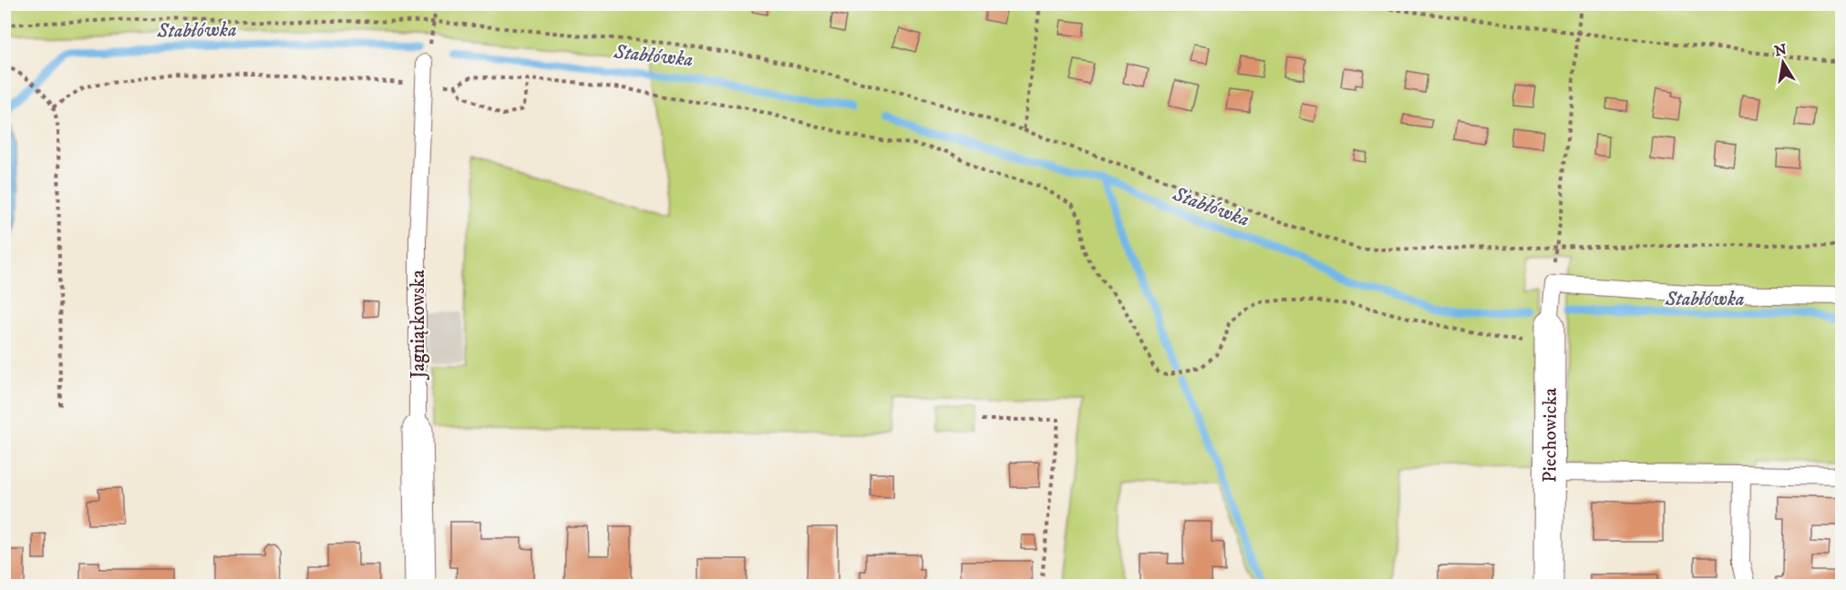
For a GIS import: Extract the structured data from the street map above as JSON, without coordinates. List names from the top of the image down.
{
  "streets": {
    "street": ["Jagniątkowska", "Piechowicka"]
  },
  "water": ["Stabłówka"],
  "north": "top"
}
